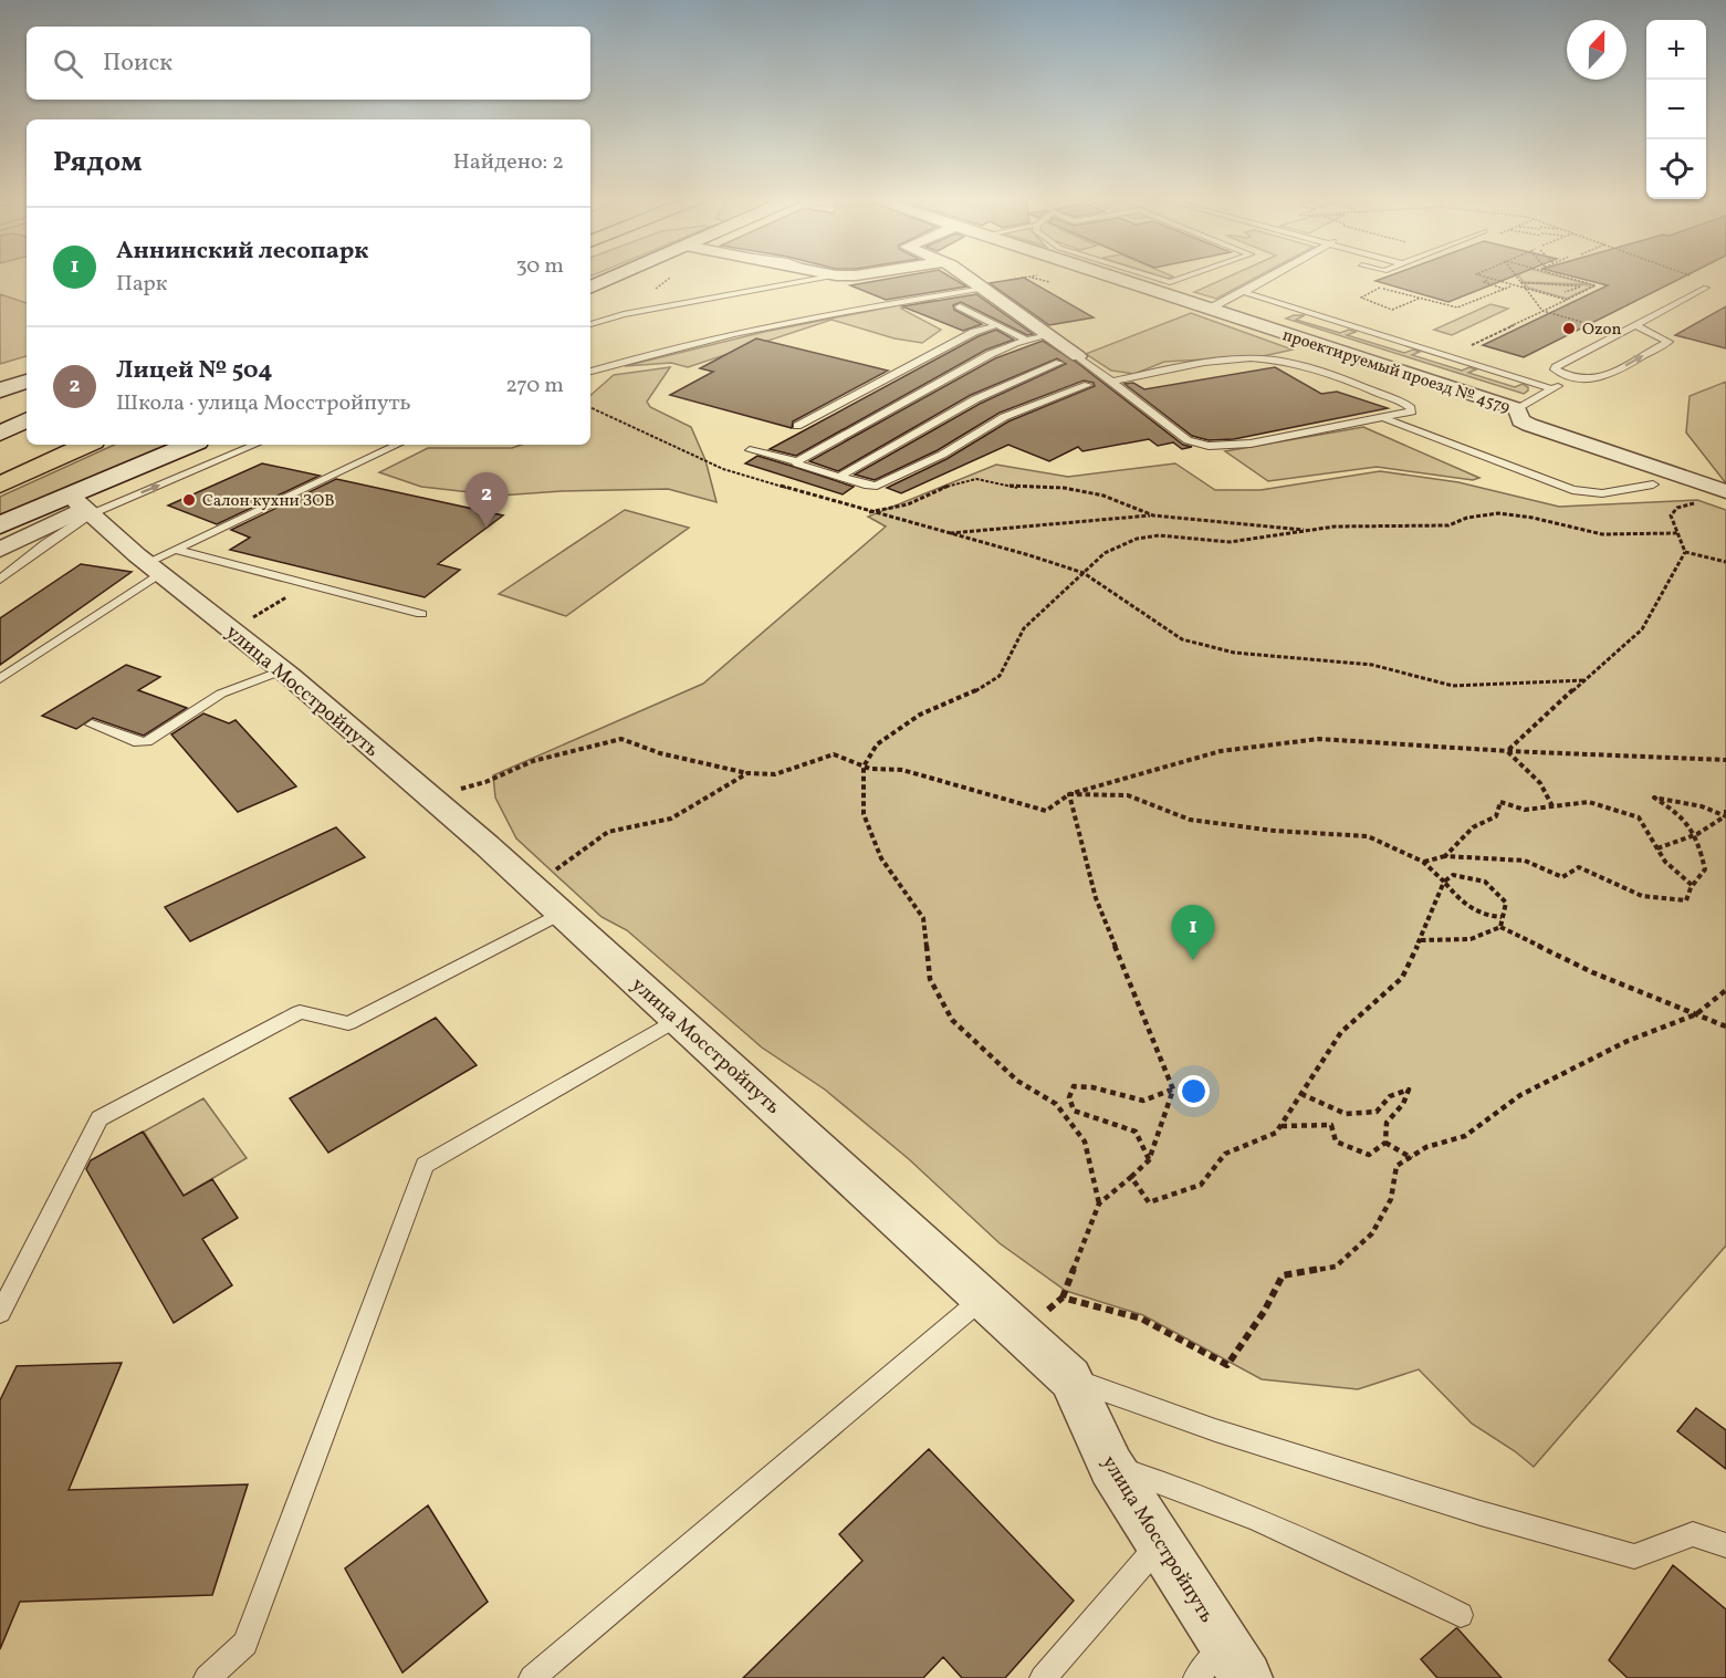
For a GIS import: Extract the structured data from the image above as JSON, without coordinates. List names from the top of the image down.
{
  "streets": {
    "street": ["проектируемый проезд № 4579", "улица Мосстройпуть"]
  },
  "places": ["Ozon", "Салон кухни ЗОВ"],
  "north": "top",
  "page": {
    "map_buttons": ["+", "−"],
    "search": "Поиск",
    "heading": ["Рядом", "Найдено: 2"],
    "list": [
      {
        "mark": "1",
        "name": "Аннинский лесопарк",
        "note": "Парк",
        "value": "30 m"
      },
      {
        "mark": "2",
        "name": "Лицей № 504",
        "note": "Школа · улица Мосстройпуть",
        "value": "270 m"
      }
    ],
    "pins": ["2", "1"]
  }
}
